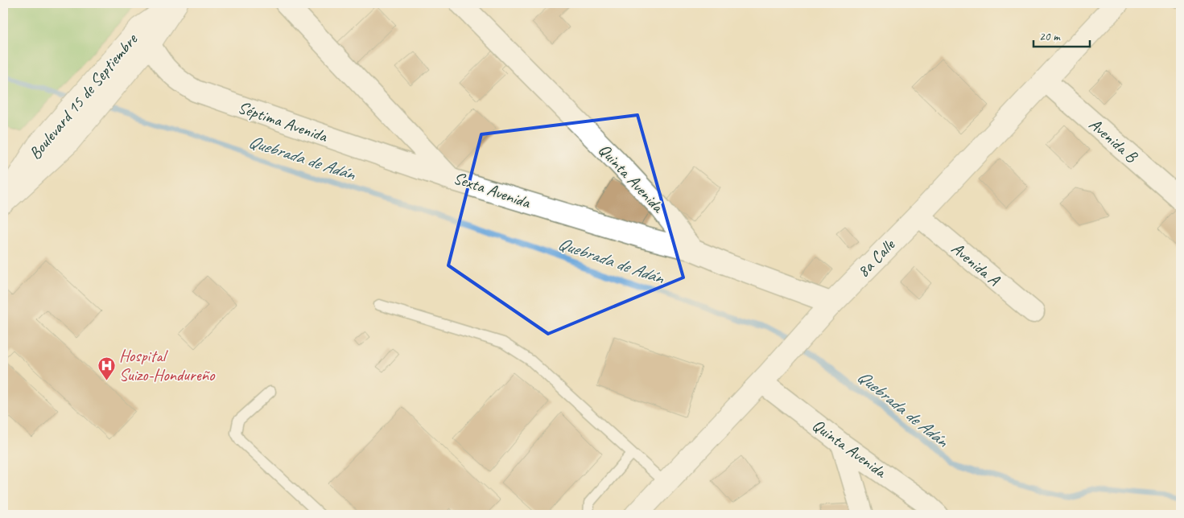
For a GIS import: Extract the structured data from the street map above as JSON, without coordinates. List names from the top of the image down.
{
  "streets": {
    "street": [
      "Boulevard 15 de Septiembre",
      "Séptima Avenida",
      "Avenida B",
      "Quinta Avenida",
      "Sexta Avenida",
      "8a Calle",
      "Avenida A"
    ]
  },
  "crossings": [
    ["Boulevard 15 de Septiembre", "Séptima Avenida"],
    ["Séptima Avenida", "Sexta Avenida"],
    ["Avenida B", "8a Calle"],
    ["Quinta Avenida", "Sexta Avenida"],
    ["Quinta Avenida", "8a Calle"],
    ["8a Calle", "Avenida A"]
  ],
  "water": ["Quebrada de Adán"],
  "places": {
    "hospital": ["Hospital Suizo-Hondureño"]
  },
  "scale_bar": "20 m"
}
